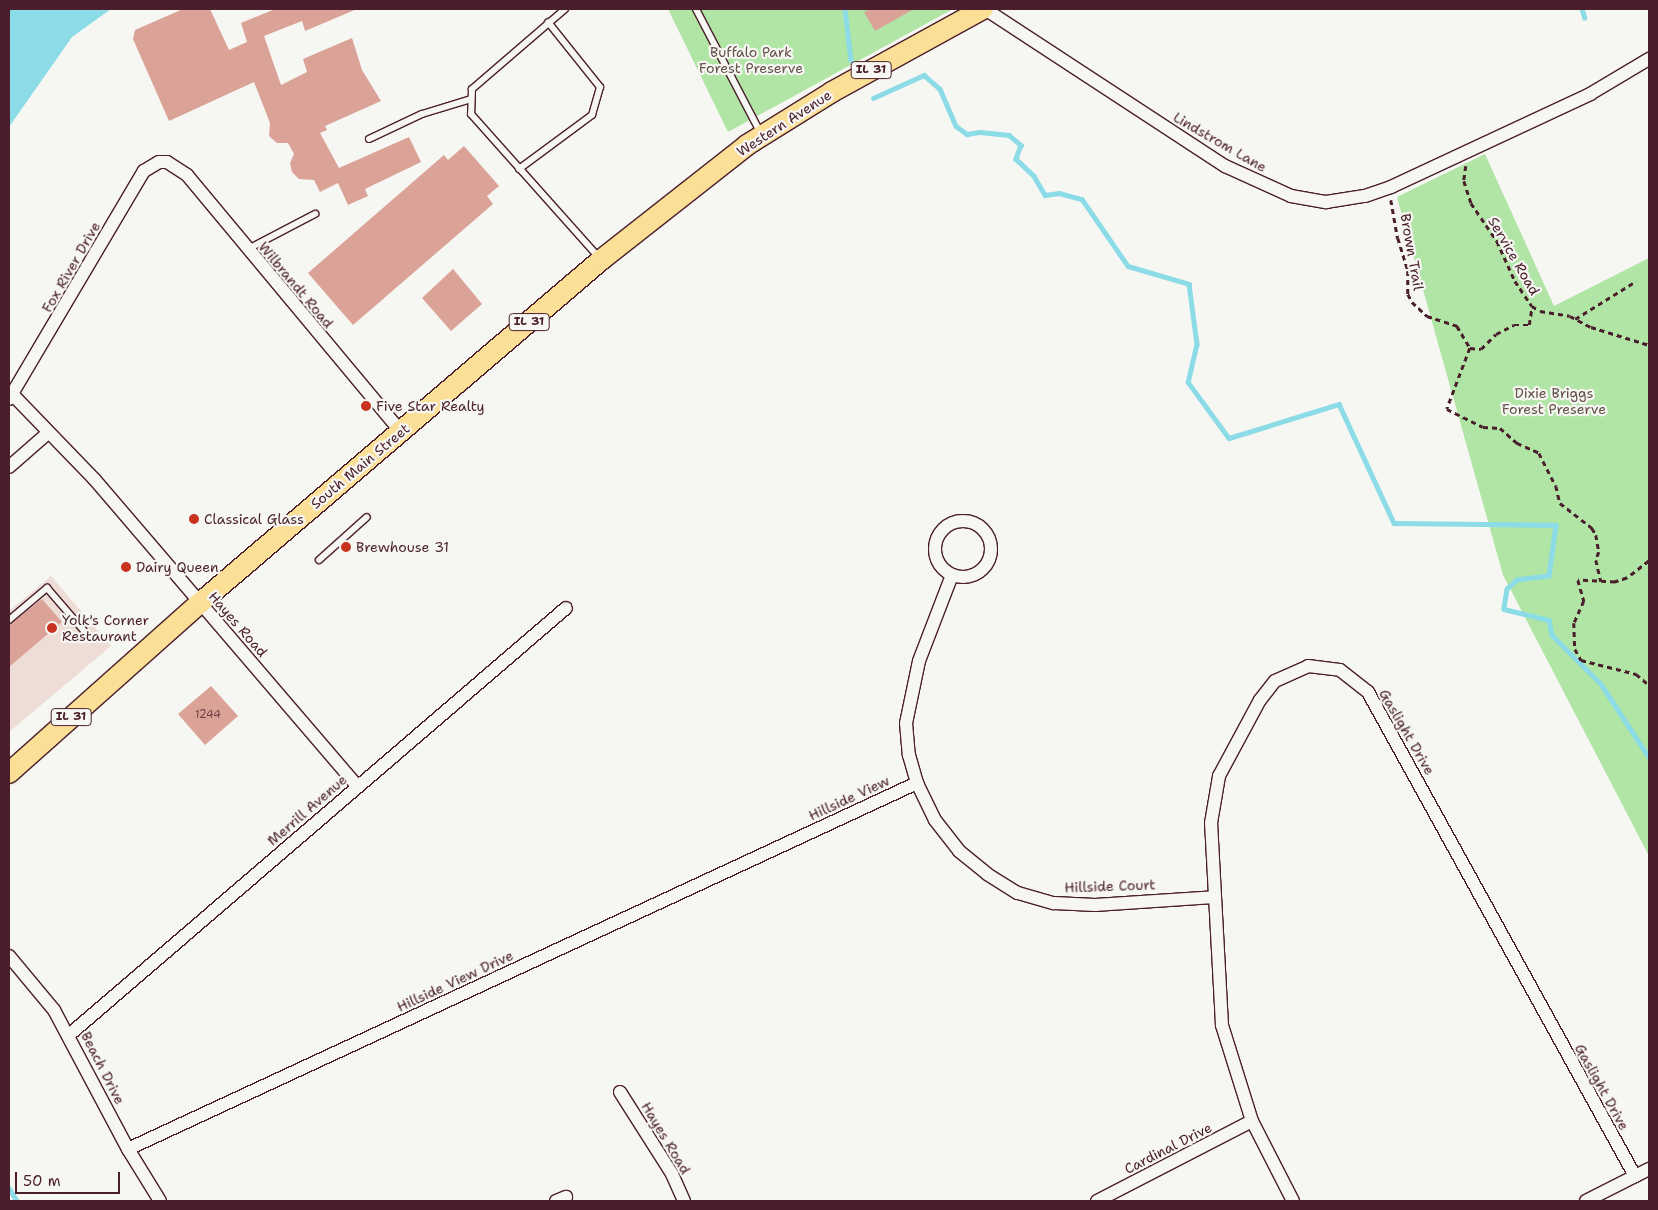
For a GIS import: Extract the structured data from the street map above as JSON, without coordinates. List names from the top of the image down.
{
  "streets": {
    "main road": ["IL 31", "Western Avenue", "South Main Street"],
    "street": [
      "Lindstrom Lane",
      "Fox River Drive",
      "Wilbrandt Road",
      "Hayes Road",
      "Gaslight Drive",
      "Hillside View",
      "Merrill Avenue",
      "Hillside Court",
      "Hillside View Drive",
      "Beach Drive",
      "Cardinal Drive"
    ],
    "path": ["Brown Trail", "Service Road"]
  },
  "crossings": [
    ["Western Avenue", "Lindstrom Lane"],
    ["Western Avenue", "South Main Street"],
    ["Lindstrom Lane", "Brown Trail"],
    ["Fox River Drive", "Wilbrandt Road"],
    ["Fox River Drive", "Hayes Road"],
    ["Wilbrandt Road", "South Main Street"],
    ["South Main Street", "Hayes Road"],
    ["Hayes Road", "Merrill Avenue"],
    ["Gaslight Drive", "Hillside Court"],
    ["Gaslight Drive", "Cardinal Drive"],
    ["Hillside View", "Hillside Court"],
    ["Hillside View", "Hillside View Drive"],
    ["Merrill Avenue", "Beach Drive"],
    ["Hillside View Drive", "Beach Drive"]
  ],
  "parks": ["Buffalo Park Forest Preserve", "Dixie Briggs Forest Preserve"],
  "places": [
    "Five Star Realty",
    "Classical Glass",
    "Brewhouse 31",
    "Dairy Queen",
    "Yolk's Corner Restaurant"
  ],
  "house_numbers": ["1244"],
  "scale_bar": "50 m"
}
